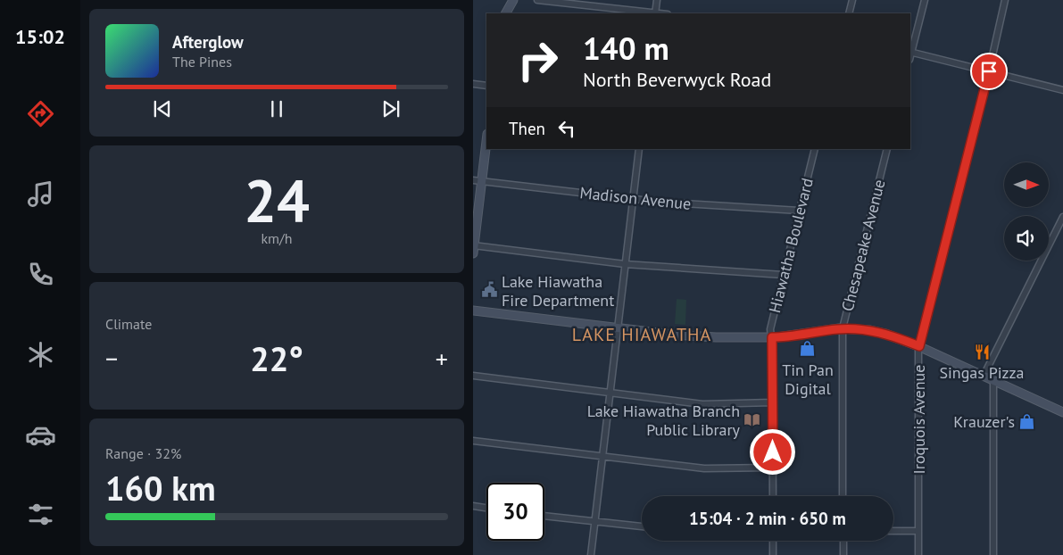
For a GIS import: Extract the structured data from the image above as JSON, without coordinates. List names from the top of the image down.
{
  "streets": {
    "street": [
      "Madison Avenue",
      "Hiawatha Boulevard",
      "Chesapeake Avenue",
      "Iroquois Avenue"
    ]
  },
  "crossings": [
    ["Madison Avenue", "Hiawatha Boulevard"]
  ],
  "districts": ["LAKE HIAWATHA"],
  "places": {
    "public building": ["Lake Hiawatha Fire Department"],
    "shop": ["Tin Pan Digital", "Krauzer's"],
    "restaurant": ["Singas Pizza"],
    "library": ["Lake Hiawatha Branch Public Library"]
  },
  "north": "right",
  "page": {
    "tabs": "15:02",
    "turn": ["140 m", "North Beverwyck Road"],
    "song": ["Afterglow", "The Pines"],
    "then": "Then",
    "tile": [
      ["24", "km/h"],
      "Climate",
      ["Range · 32%", "160 km"]
    ],
    "heat": ["−", "22°", "+"],
    "limit": "30",
    "trip": "15:04 · 2 min · 650 m"
  }
}
